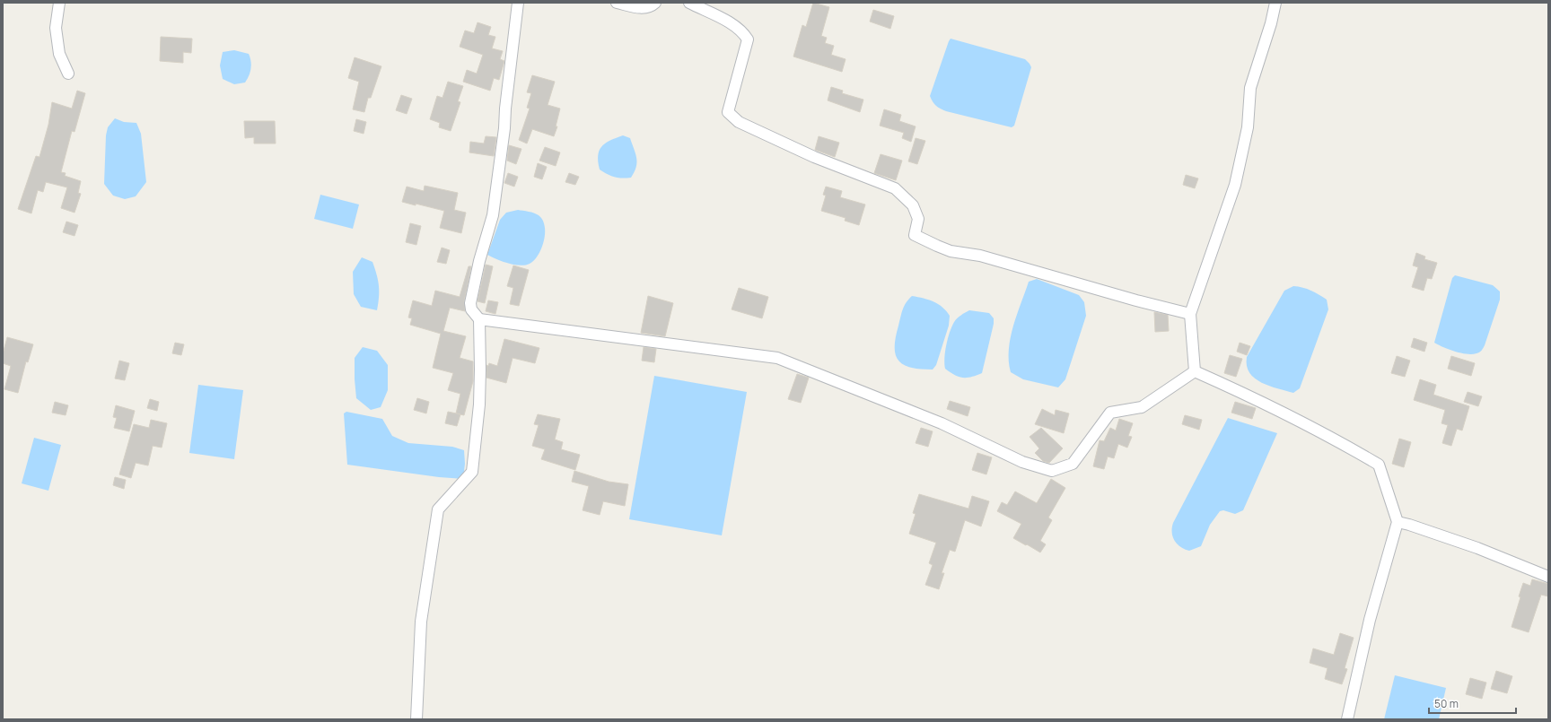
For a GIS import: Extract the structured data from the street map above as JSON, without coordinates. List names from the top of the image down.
{
  "scale_bar": "50 m"
}
